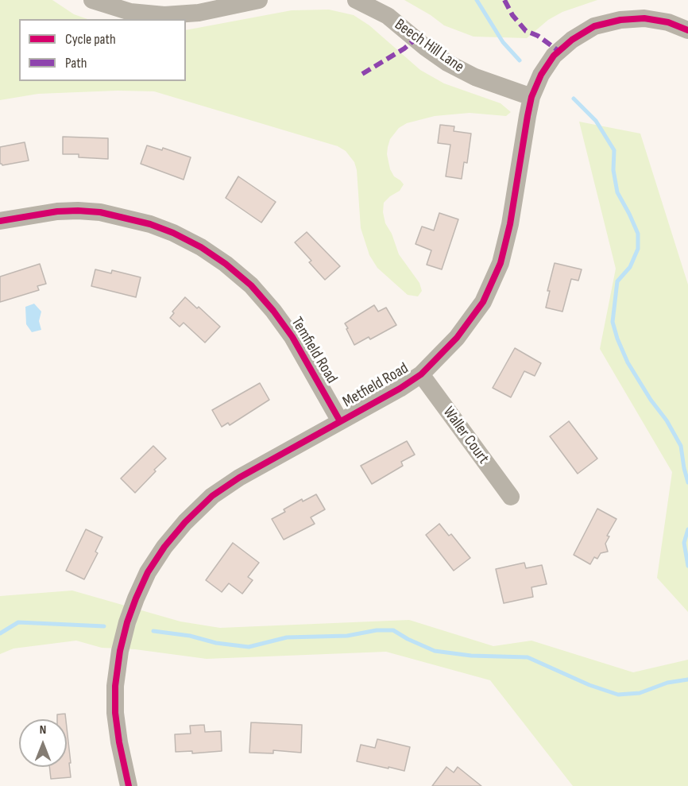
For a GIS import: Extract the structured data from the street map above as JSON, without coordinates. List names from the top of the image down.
{
  "streets": {
    "street": [
      "Beech Hill Lane",
      "Temfield Road",
      "Metfield Road",
      "Waller Court"
    ]
  },
  "crossings": [
    ["Beech Hill Lane", "Metfield Road"],
    ["Temfield Road", "Metfield Road"],
    ["Metfield Road", "Waller Court"]
  ],
  "legend": ["Cycle path", "Path"],
  "north": "top"
}
